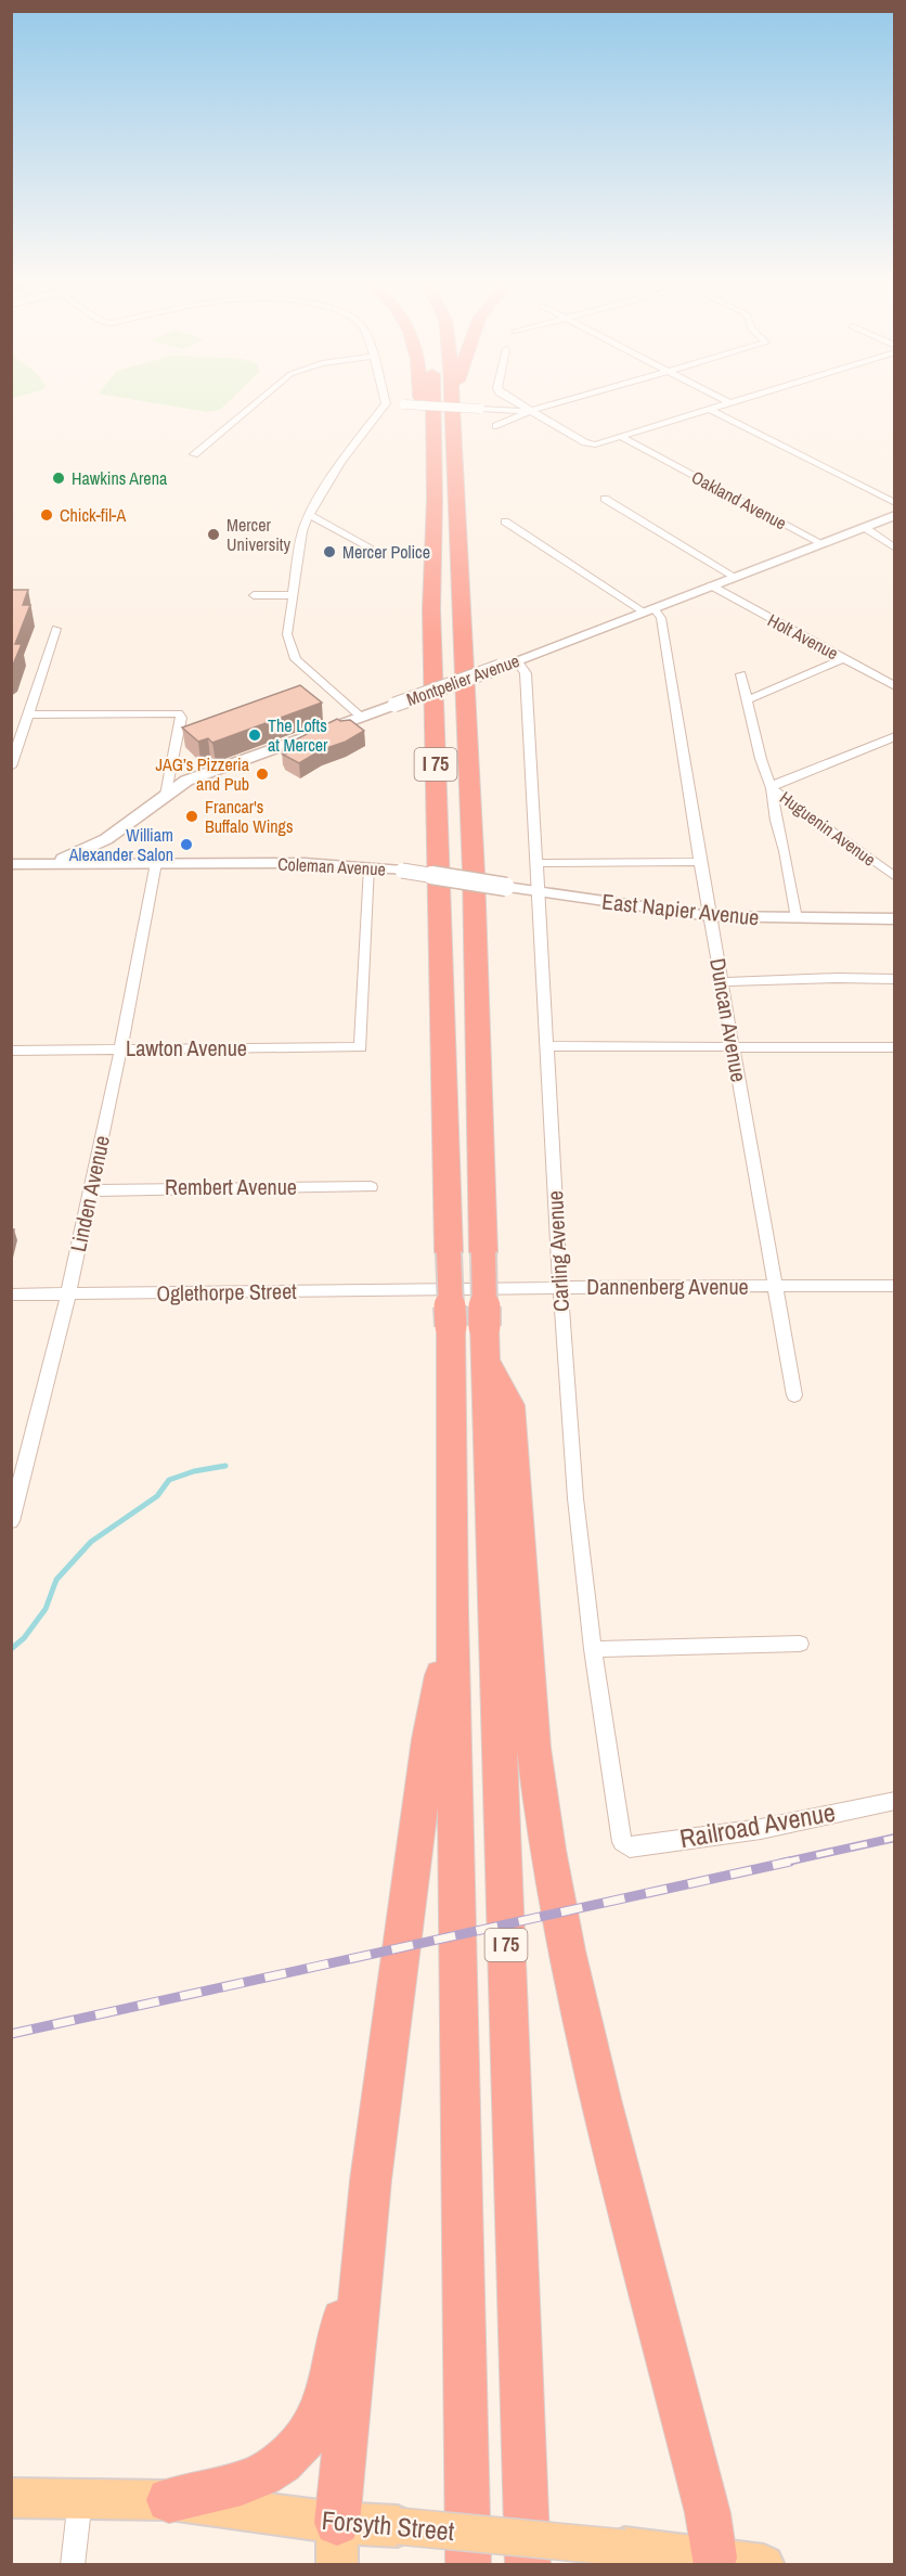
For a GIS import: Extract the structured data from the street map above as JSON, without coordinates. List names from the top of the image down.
{
  "streets": {
    "highway": ["I 75"],
    "main road": ["Forsyth Street"],
    "street": [
      "Oakland Avenue",
      "Holt Avenue",
      "Montpelier Avenue",
      "Huguenin Avenue",
      "Coleman Avenue",
      "East Napier Avenue",
      "Duncan Avenue",
      "Lawton Avenue",
      "Rembert Avenue",
      "Linden Avenue",
      "Carling Avenue",
      "Dannenberg Avenue",
      "Oglethorpe Street",
      "Railroad Avenue"
    ]
  },
  "crossings": [
    ["Oakland Avenue", "Montpelier Avenue"],
    ["Holt Avenue", "Montpelier Avenue"],
    ["Montpelier Avenue", "Coleman Avenue"],
    ["Montpelier Avenue", "Duncan Avenue"],
    ["Montpelier Avenue", "Carling Avenue"],
    ["Coleman Avenue", "East Napier Avenue"],
    ["Coleman Avenue", "Lawton Avenue"],
    ["Coleman Avenue", "Linden Avenue"],
    ["East Napier Avenue", "Duncan Avenue"],
    ["East Napier Avenue", "Carling Avenue"],
    ["Duncan Avenue", "Dannenberg Avenue"],
    ["Lawton Avenue", "Linden Avenue"],
    ["Rembert Avenue", "Linden Avenue"],
    ["Linden Avenue", "Oglethorpe Street"],
    ["Carling Avenue", "Dannenberg Avenue"],
    ["Carling Avenue", "Railroad Avenue"],
    ["Dannenberg Avenue", "Oglethorpe Street"]
  ],
  "places": [
    "Hawkins Arena",
    "Chick-fil-A",
    "Mercer University",
    "Mercer Police",
    "The Lofts at Mercer",
    "JAG’s Pizzeria and Pub",
    "Francar's Buffalo Wings",
    "William Alexander Salon"
  ]
}
